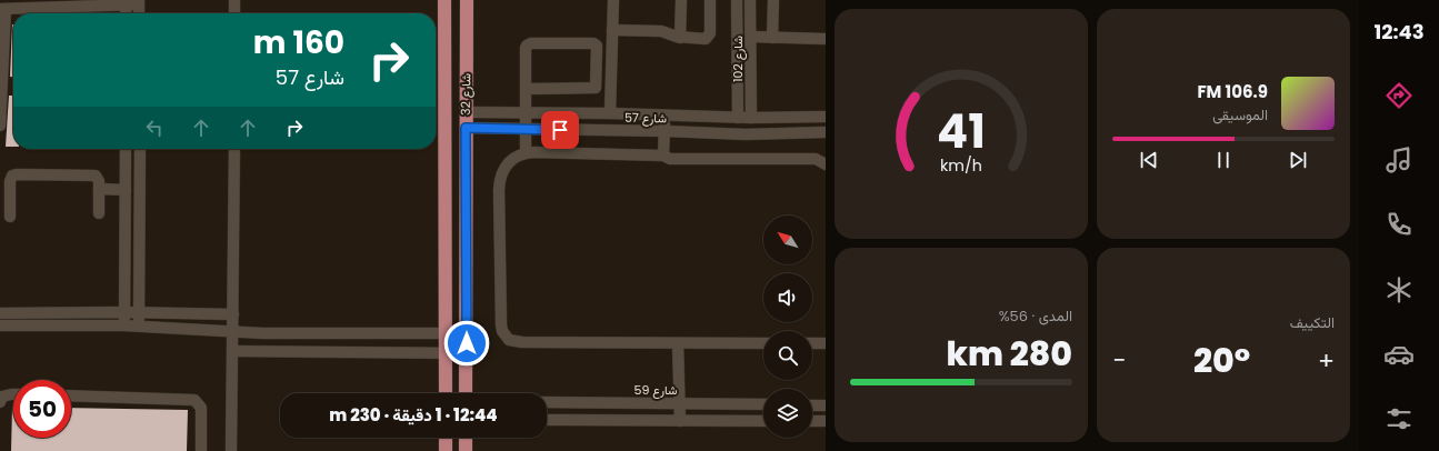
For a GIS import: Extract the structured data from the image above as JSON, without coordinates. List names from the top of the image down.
{
  "streets": {
    "main road": ["شارع 32"],
    "street": ["شارع 102", "شارع 57", "شارع 59"]
  },
  "crossings": [
    ["شارع 102", "شارع 57"],
    ["شارع 32", "شارع 57"]
  ],
  "north": "top left",
  "page": {
    "tabs": "12:43",
    "turn": ["160 m", "شارع 57"],
    "song": ["106.9 FM", "الموسيقى"],
    "tile": [
      "التكييف",
      ["المدى · 56%", "280 km"]
    ],
    "heat": ["−", "20°", "+"],
    "limit": "50",
    "trip": "12:44 · 1 دقيقة · 230 m",
    "gauge": ["41", "km/h"]
  }
}
